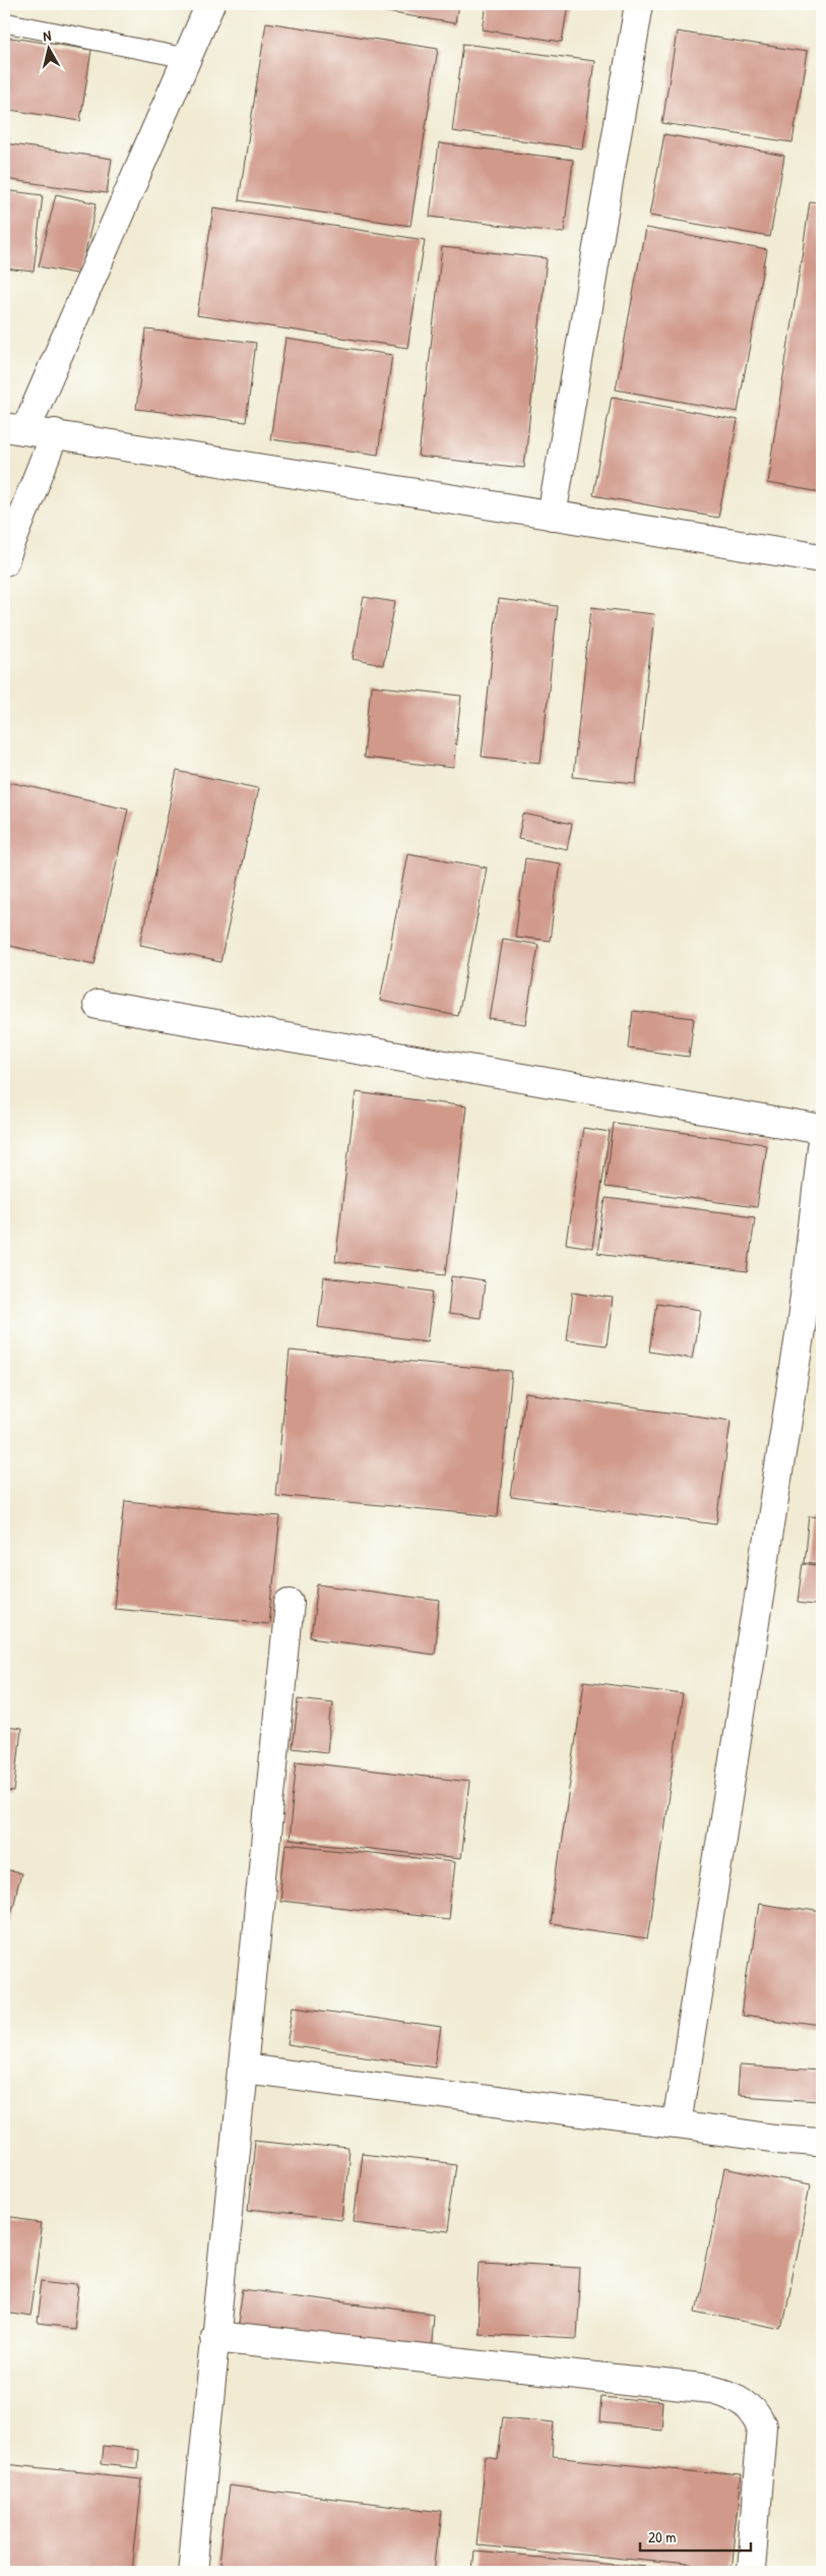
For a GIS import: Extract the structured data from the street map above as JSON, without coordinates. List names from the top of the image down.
{
  "scale_bar": "20 m",
  "north": "top"
}
